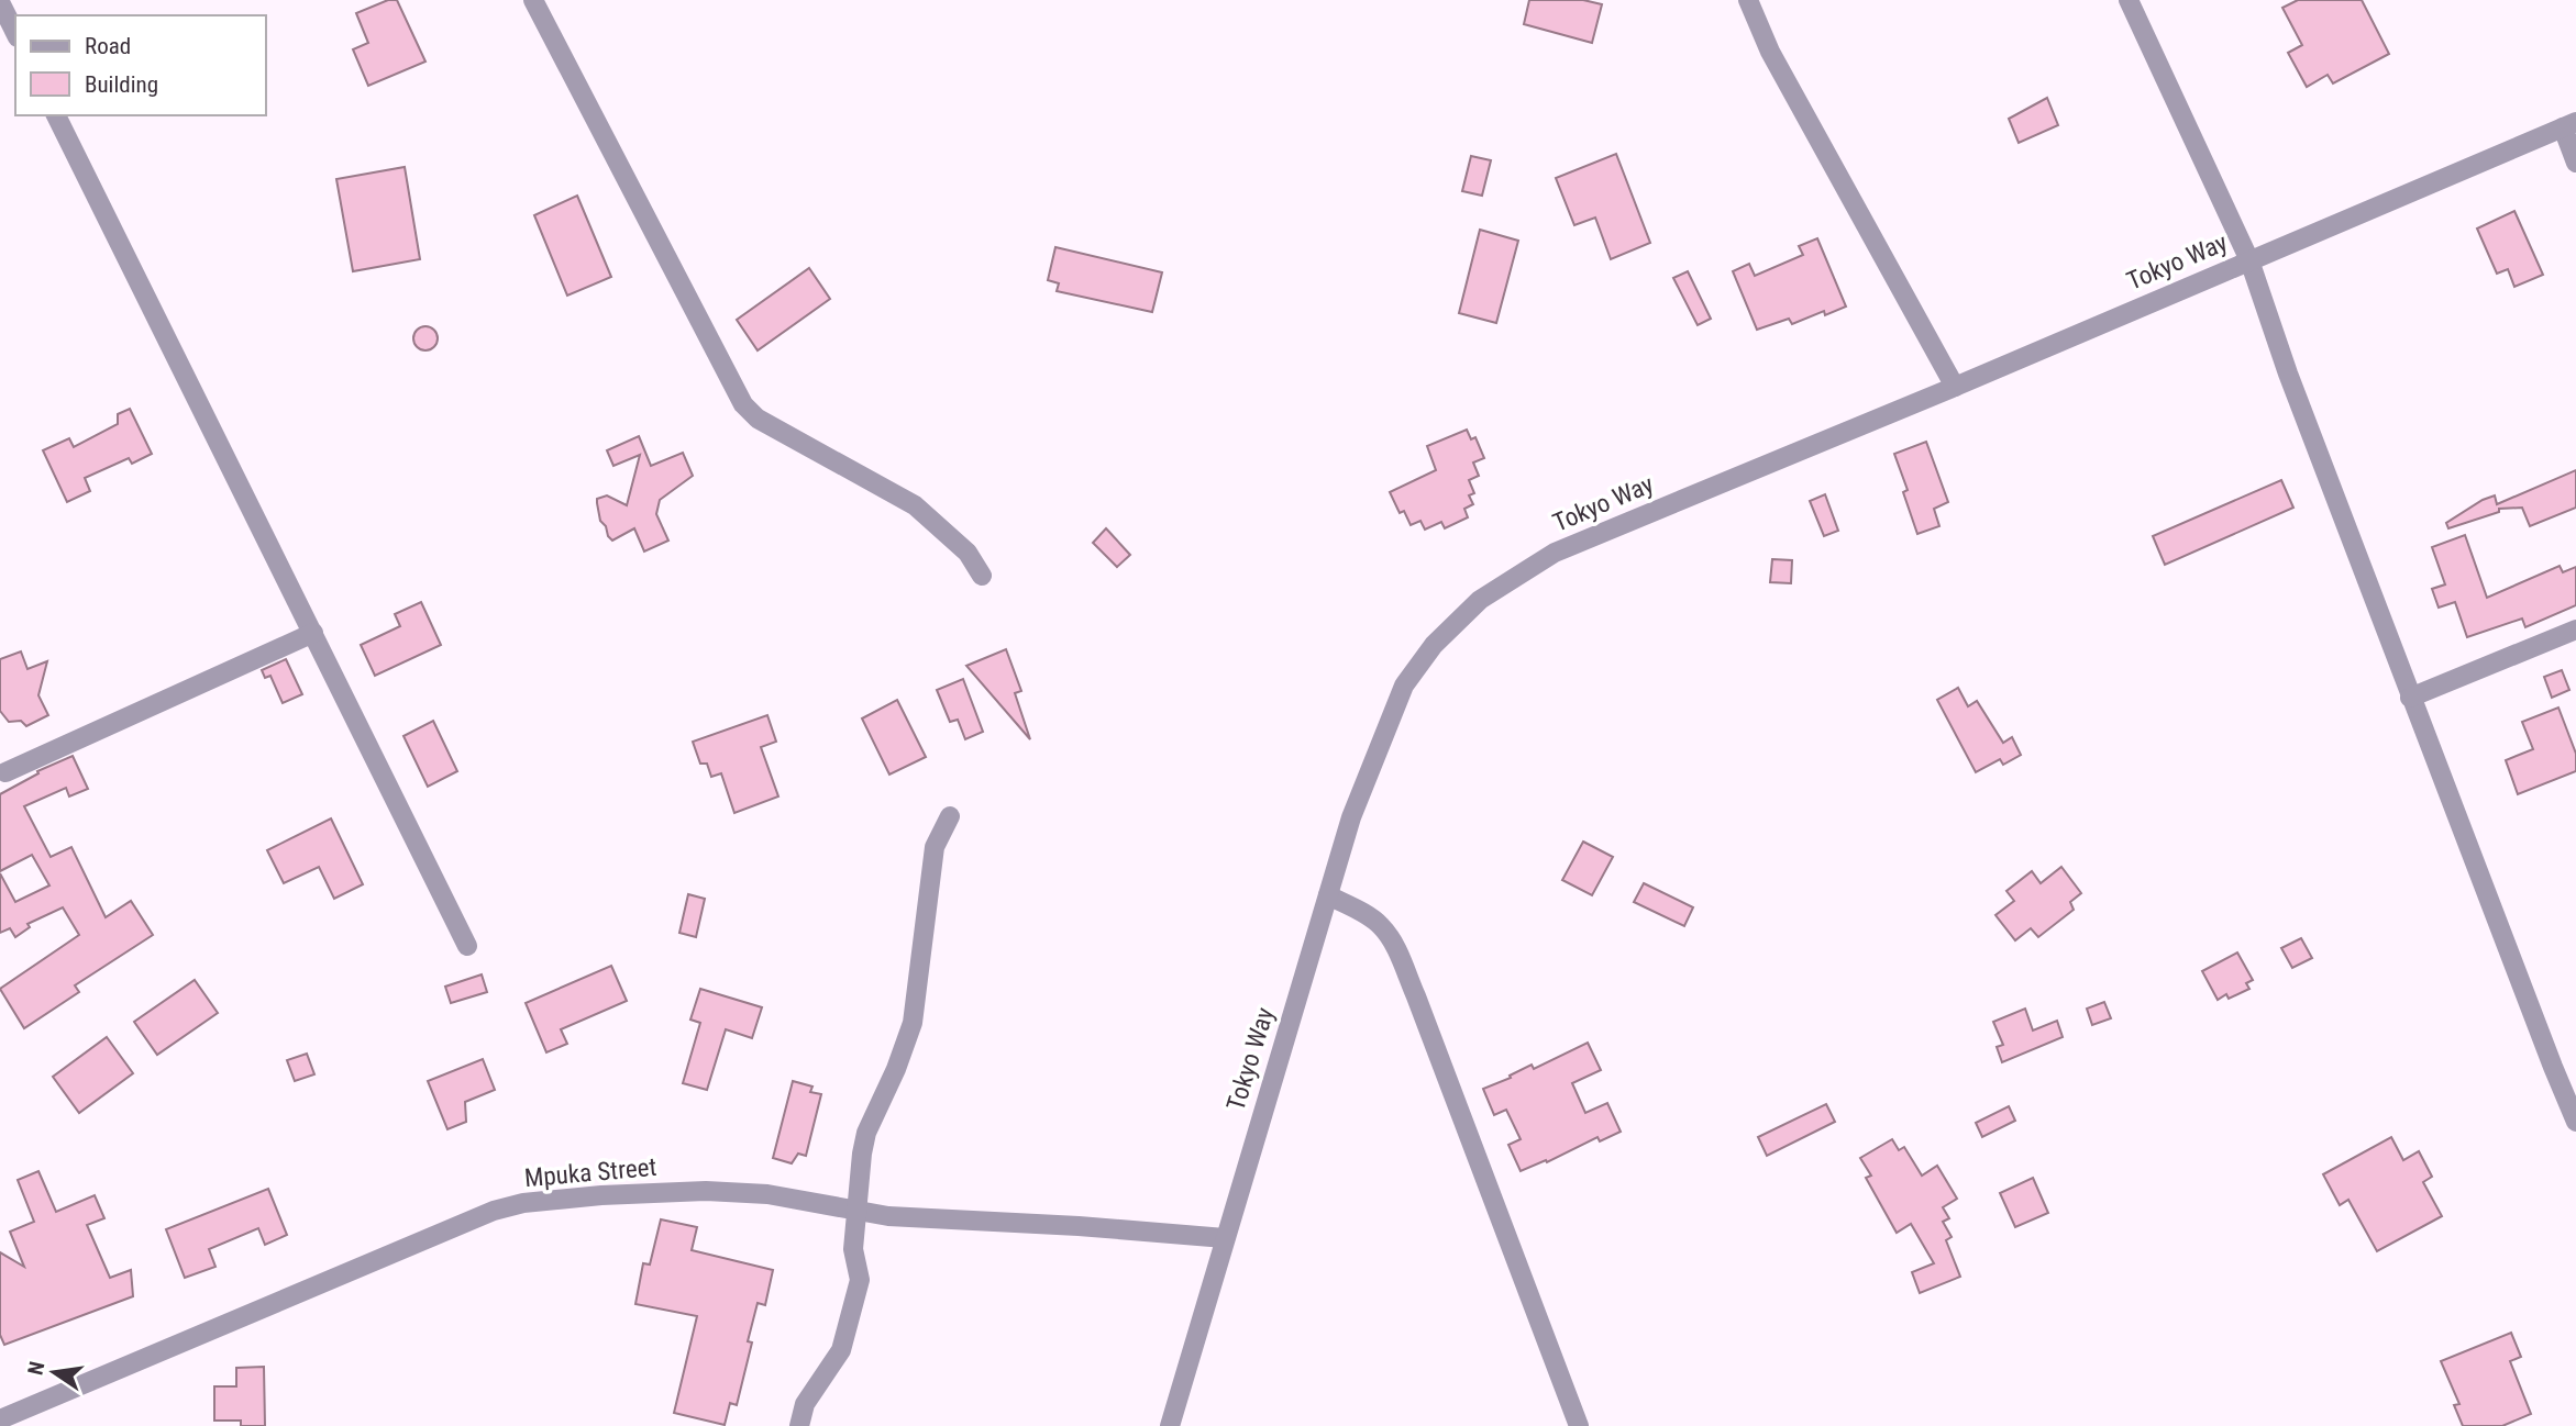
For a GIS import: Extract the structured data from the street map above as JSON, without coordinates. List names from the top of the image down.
{
  "streets": {
    "street": ["Tokyo Way", "Mpuka Street"]
  },
  "crossings": [
    ["Tokyo Way", "Mpuka Street"]
  ],
  "legend": ["Road", "Building"],
  "north": "left"
}
